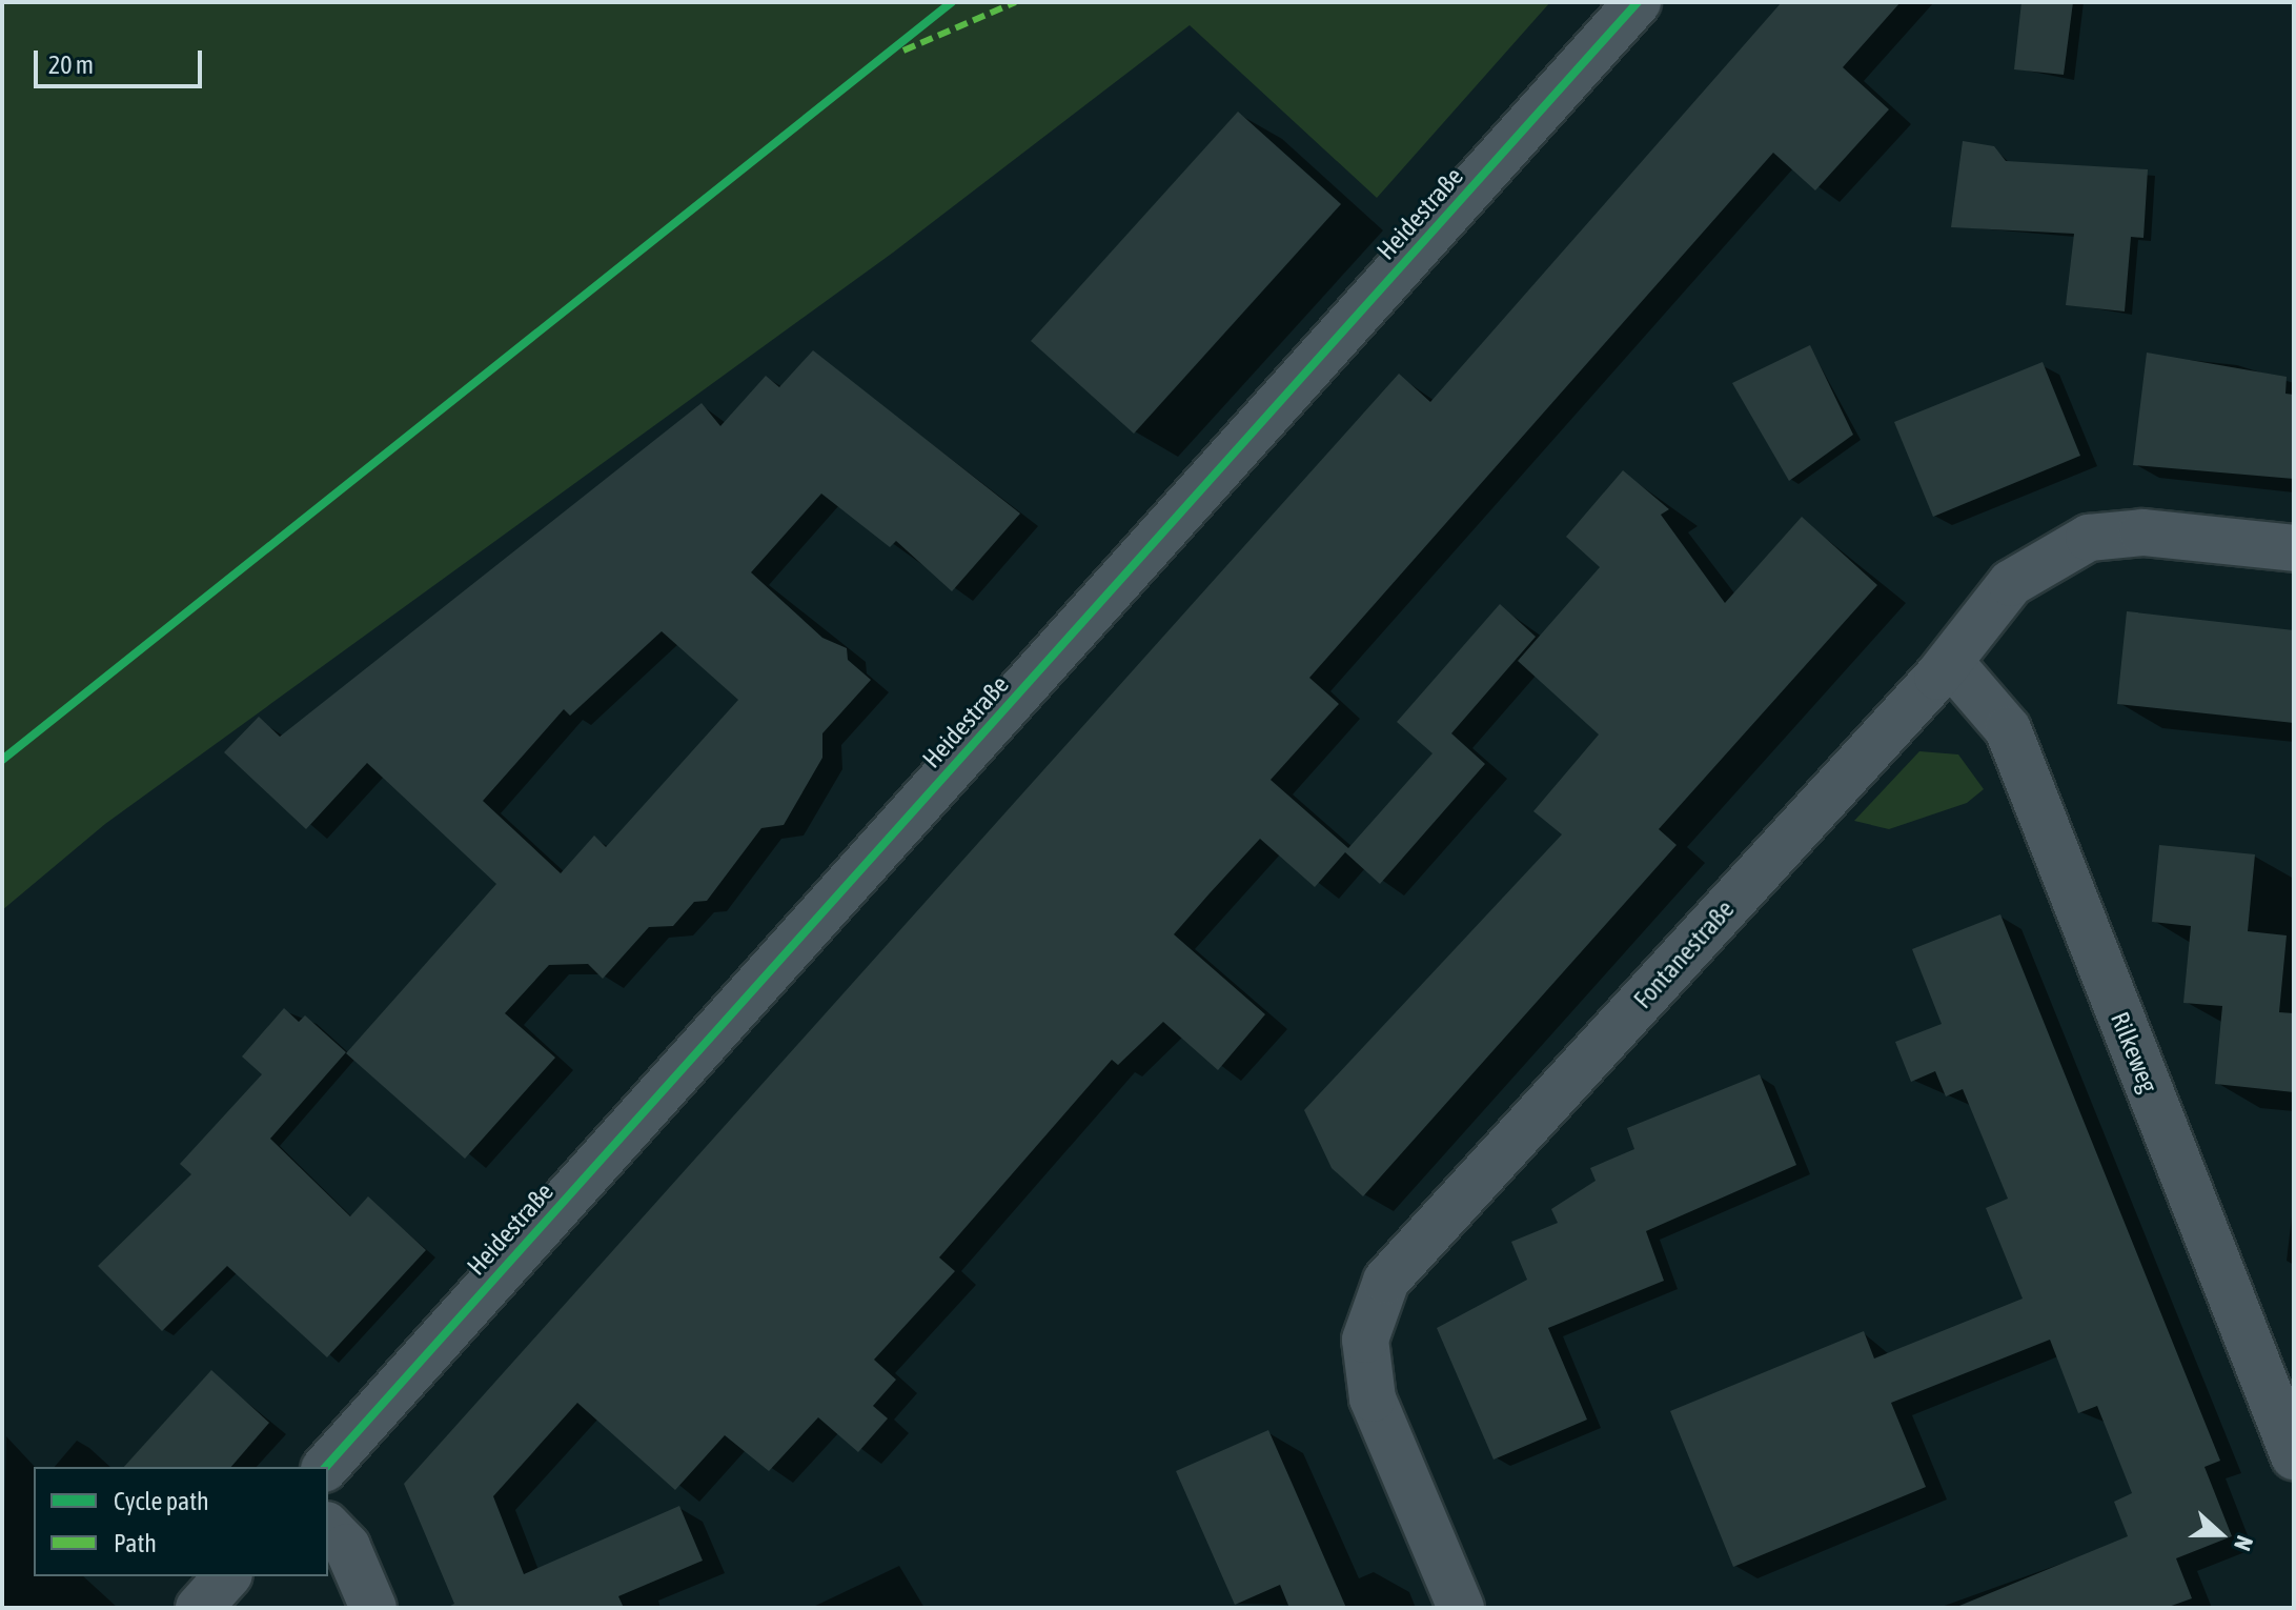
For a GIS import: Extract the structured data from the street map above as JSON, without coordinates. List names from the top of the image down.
{
  "streets": {
    "street": ["Heidestraße", "Fontanestraße", "Rilkeweg"]
  },
  "crossings": [
    ["Fontanestraße", "Rilkeweg"]
  ],
  "legend": ["Cycle path", "Path"],
  "scale_bar": "20 m",
  "north": "right"
}
